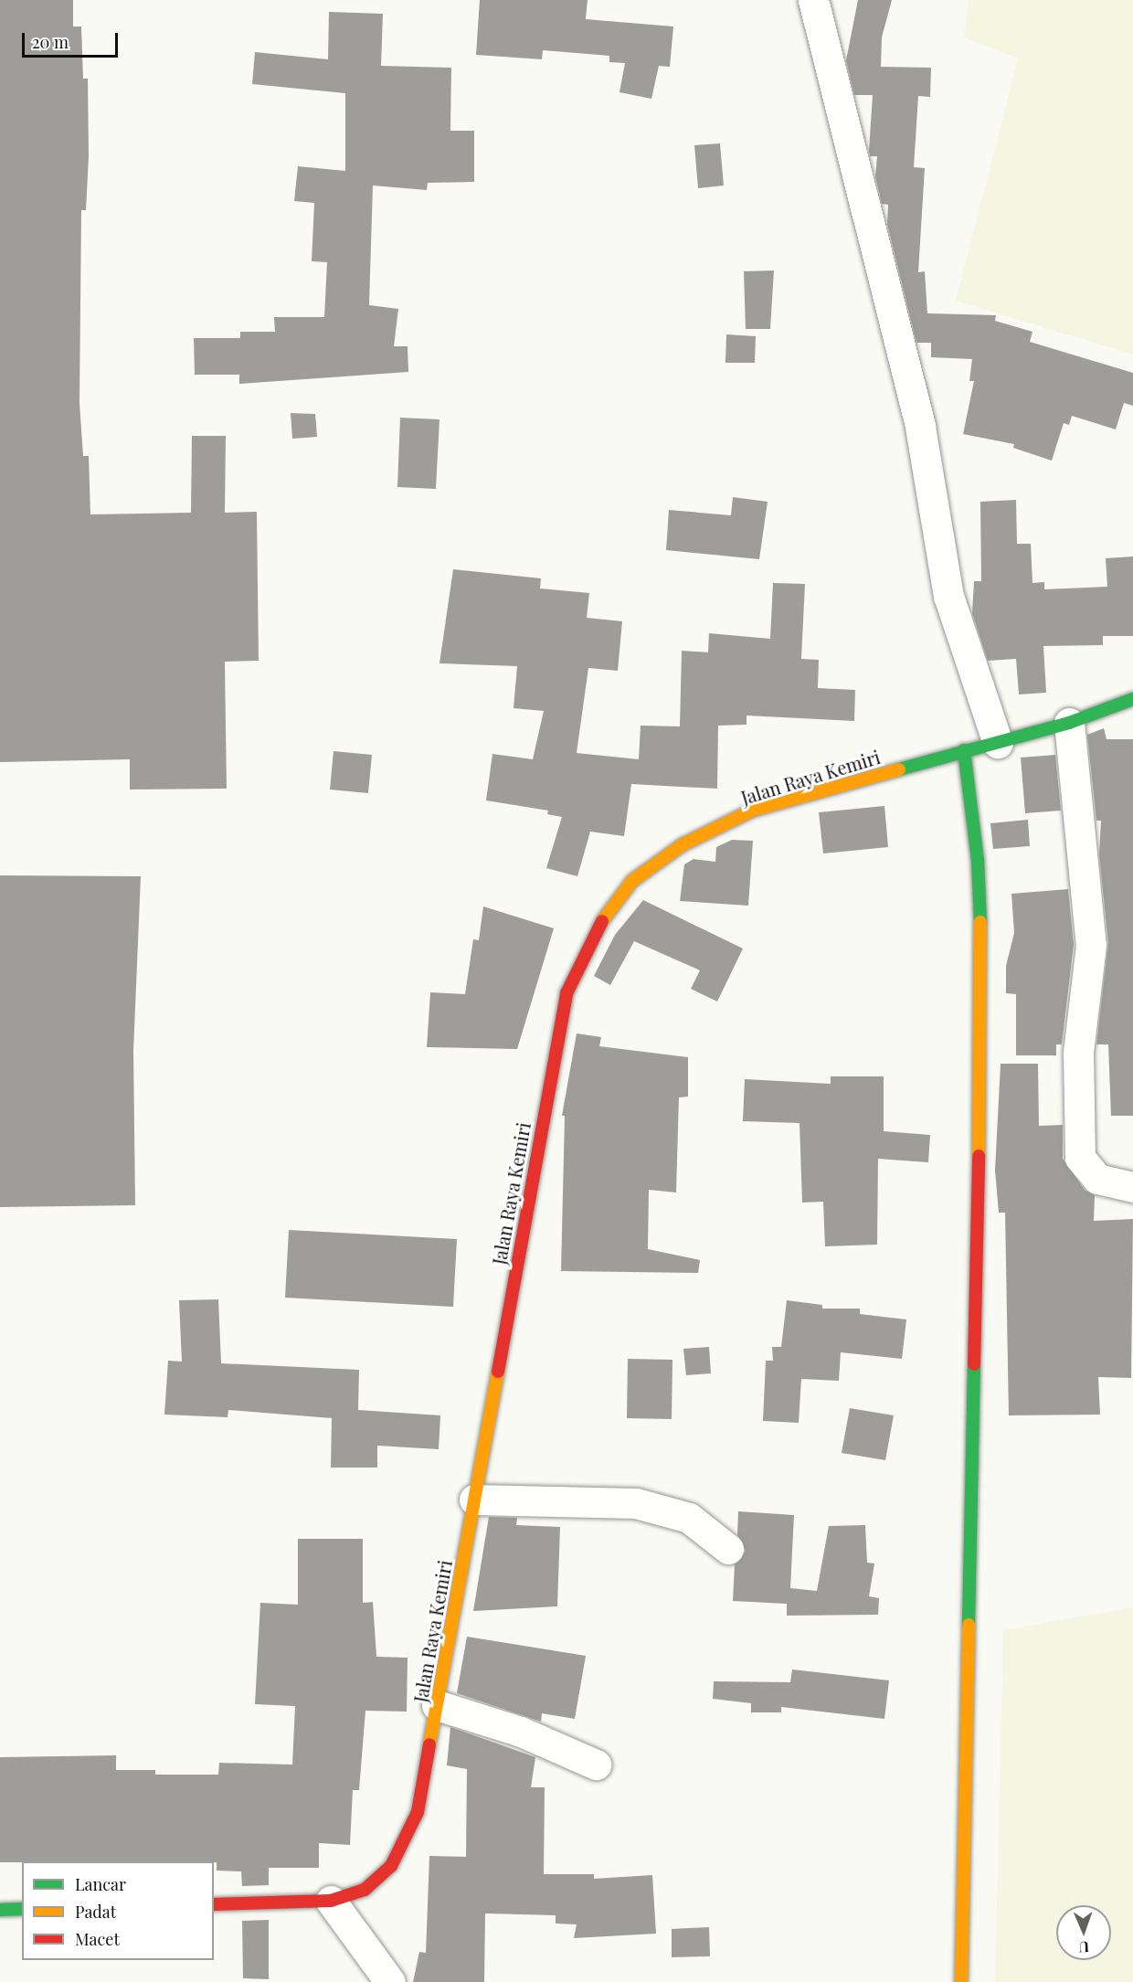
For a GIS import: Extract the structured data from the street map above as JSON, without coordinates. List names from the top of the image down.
{
  "streets": {
    "street": ["Jalan Raya Kemiri"]
  },
  "legend": ["Lancar", "Padat", "Macet"],
  "scale_bar": "20 m",
  "north": "bottom"
}
